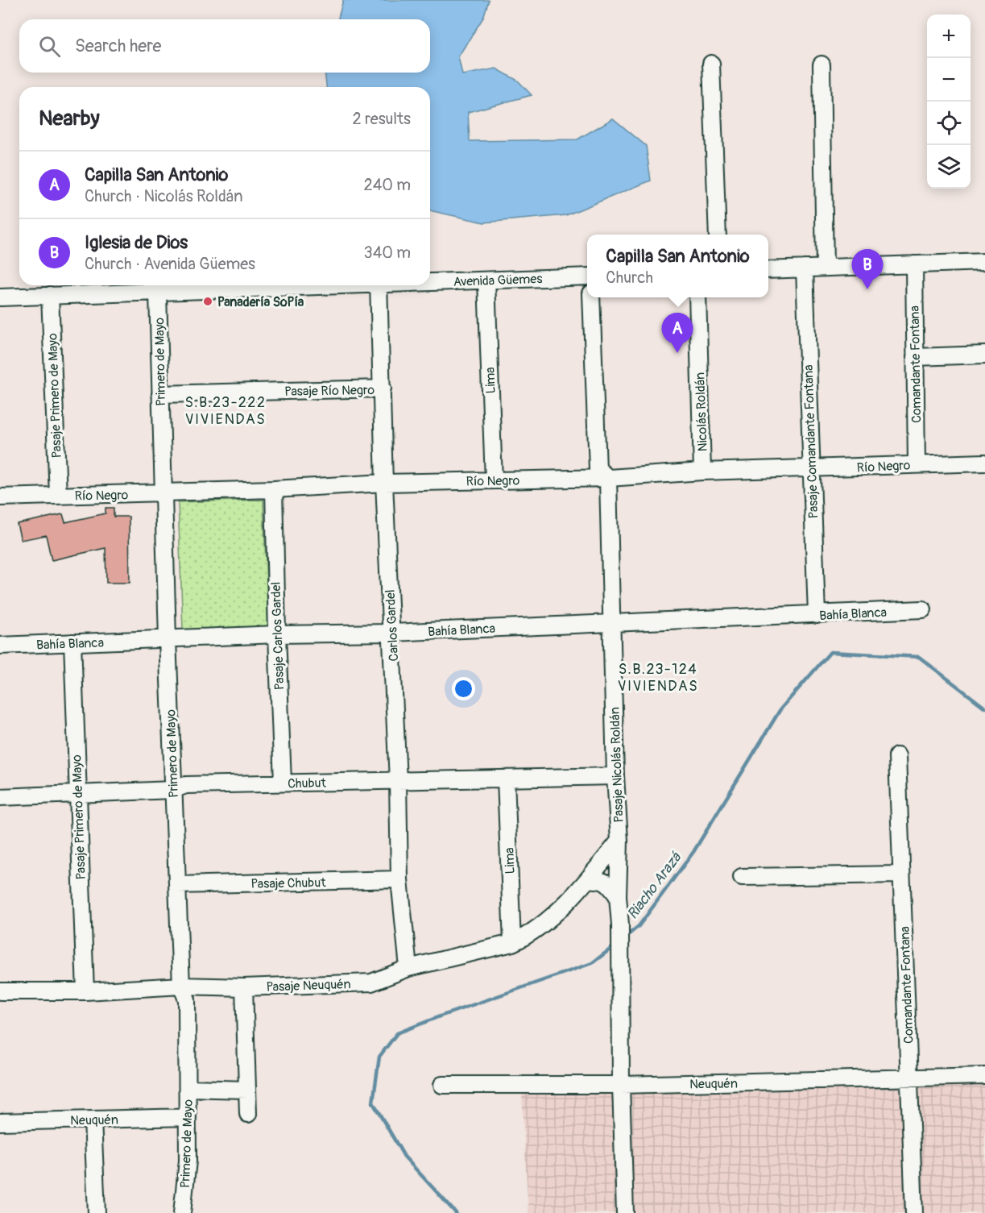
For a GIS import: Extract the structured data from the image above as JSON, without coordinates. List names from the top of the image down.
{
  "streets": {
    "street": [
      "Avenida Güemes",
      "Primero de Mayo",
      "Comandante Fontana",
      "Lima",
      "Pasaje Río Negro",
      "Pasaje Primero de Mayo",
      "Nicolás Roldán",
      "Pasaje Comandante Fontana",
      "Río Negro",
      "Bahía Blanca",
      "Carlos Gardel",
      "Pasaje Carlos Gardel",
      "Pasaje Nicolás Roldán",
      "Chubut",
      "Pasaje Chubut",
      "Pasaje Neuquén",
      "Neuquén"
    ]
  },
  "crossings": [
    ["Avenida Güemes", "Primero de Mayo"],
    ["Avenida Güemes", "Lima"],
    ["Avenida Güemes", "Pasaje Primero de Mayo"],
    ["Primero de Mayo", "Pasaje Río Negro"],
    ["Primero de Mayo", "Río Negro"],
    ["Primero de Mayo", "Bahía Blanca"],
    ["Primero de Mayo", "Chubut"],
    ["Primero de Mayo", "Pasaje Chubut"],
    ["Primero de Mayo", "Pasaje Neuquén"],
    ["Primero de Mayo", "Neuquén"],
    ["Comandante Fontana", "Río Negro"],
    ["Comandante Fontana", "Neuquén"],
    ["Lima", "Río Negro"],
    ["Lima", "Chubut"],
    ["Lima", "Pasaje Neuquén"],
    ["Pasaje Río Negro", "Carlos Gardel"],
    ["Pasaje Primero de Mayo", "Río Negro"],
    ["Pasaje Primero de Mayo", "Bahía Blanca"],
    ["Pasaje Primero de Mayo", "Chubut"],
    ["Pasaje Primero de Mayo", "Pasaje Neuquén"],
    ["Nicolás Roldán", "Río Negro"],
    ["Pasaje Comandante Fontana", "Río Negro"],
    ["Pasaje Comandante Fontana", "Bahía Blanca"],
    ["Río Negro", "Carlos Gardel"],
    ["Río Negro", "Pasaje Carlos Gardel"],
    ["Río Negro", "Pasaje Nicolás Roldán"],
    ["Bahía Blanca", "Carlos Gardel"],
    ["Bahía Blanca", "Pasaje Carlos Gardel"],
    ["Bahía Blanca", "Pasaje Nicolás Roldán"],
    ["Carlos Gardel", "Chubut"],
    ["Carlos Gardel", "Pasaje Chubut"],
    ["Carlos Gardel", "Pasaje Neuquén"],
    ["Pasaje Carlos Gardel", "Chubut"],
    ["Pasaje Nicolás Roldán", "Chubut"],
    ["Pasaje Nicolás Roldán", "Pasaje Neuquén"],
    ["Pasaje Nicolás Roldán", "Neuquén"]
  ],
  "districts": ["S.B.23-222 VIVIENDAS", "S.B.23-124 VIVIENDAS"],
  "water": ["Riacho Arazá"],
  "places": ["Panadería SoPía"],
  "page": {
    "map_buttons": ["+", "−"],
    "search": "Search here",
    "heading": ["Nearby", "2 results"],
    "list": [
      {
        "mark": "A",
        "name": "Capilla San Antonio",
        "note": "Church · Nicolás Roldán",
        "value": "240 m"
      },
      {
        "mark": "B",
        "name": "Iglesia de Dios",
        "note": "Church · Avenida Güemes",
        "value": "340 m"
      }
    ],
    "popup": ["Capilla San Antonio", "Church"],
    "pins": ["B", "A"]
  }
}
